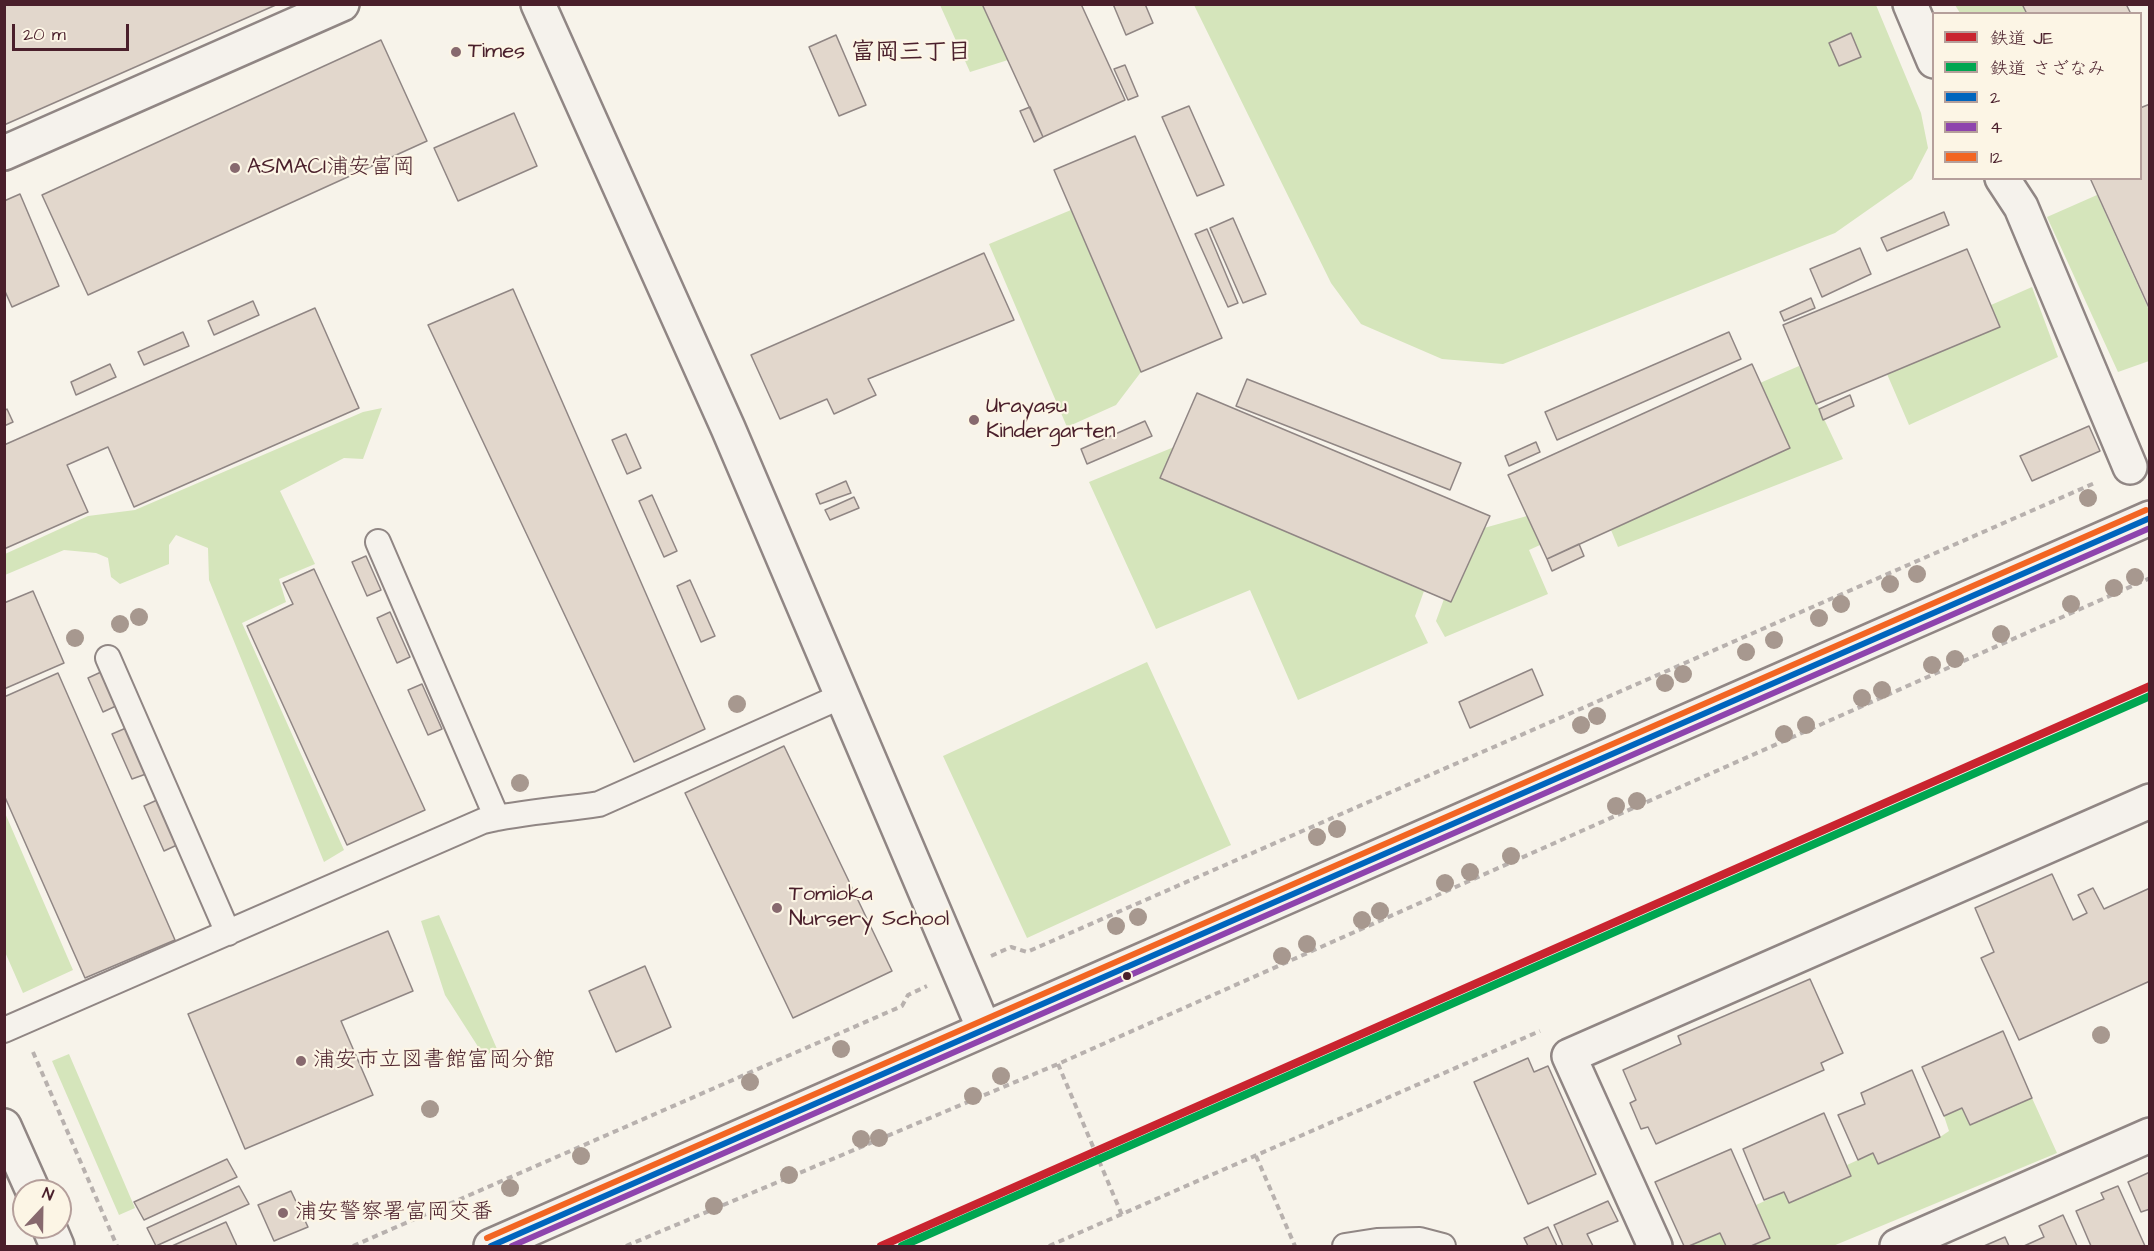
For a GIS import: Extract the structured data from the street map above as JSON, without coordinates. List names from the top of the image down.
{
  "districts": ["富岡三丁目"],
  "places": [
    "Times",
    "ASMACI浦安富岡",
    "Urayasu Kindergarten",
    "Tomioka Nursery School",
    "浦安市立図書館富岡分館",
    "浦安警察署富岡交番"
  ],
  "lines": [
    "transit line 12",
    "transit line 2",
    "transit line 4",
    "rail line JE",
    "rail line さざなみ"
  ],
  "legend": [
    "鉄道 JE",
    "鉄道 さざなみ",
    "2",
    "4",
    "12"
  ],
  "scale_bar": "20 m",
  "north": "top"
}
